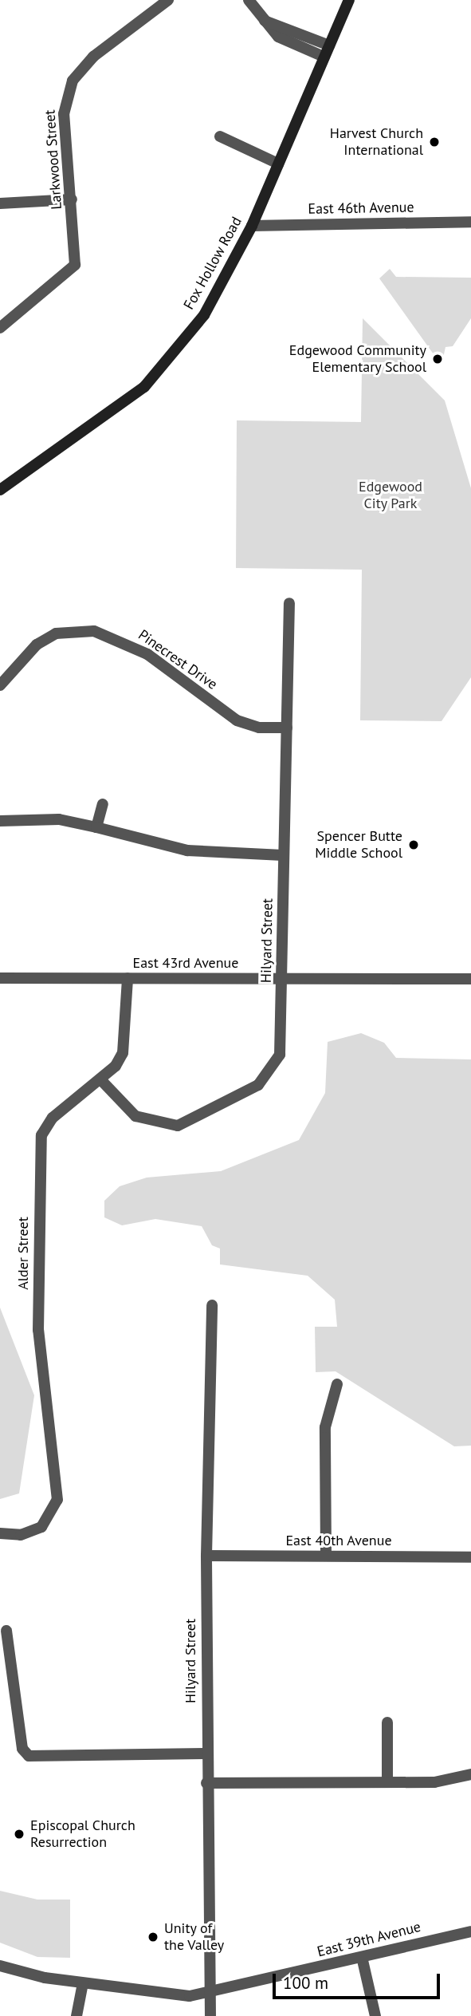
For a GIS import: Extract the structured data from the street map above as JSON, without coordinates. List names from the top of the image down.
{
  "streets": {
    "main road": ["Fox Hollow Road"],
    "street": [
      "Larkwood Street",
      "East 46th Avenue",
      "Pinecrest Drive",
      "Hilyard Street",
      "East 43rd Avenue",
      "Alder Street",
      "East 40th Avenue",
      "East 39th Avenue"
    ]
  },
  "crossings": [
    ["East 46th Avenue", "Fox Hollow Road"],
    ["Pinecrest Drive", "Hilyard Street"],
    ["Hilyard Street", "East 43rd Avenue"],
    ["Hilyard Street", "Alder Street"],
    ["Hilyard Street", "East 40th Avenue"],
    ["Hilyard Street", "East 39th Avenue"],
    ["East 43rd Avenue", "Alder Street"]
  ],
  "parks": ["Edgewood City Park"],
  "places": [
    "Harvest Church International",
    "Edgewood Community Elementary School",
    "Spencer Butte Middle School",
    "Episcopal Church Resurrection",
    "Unity of the Valley"
  ],
  "scale_bar": "100 m"
}
